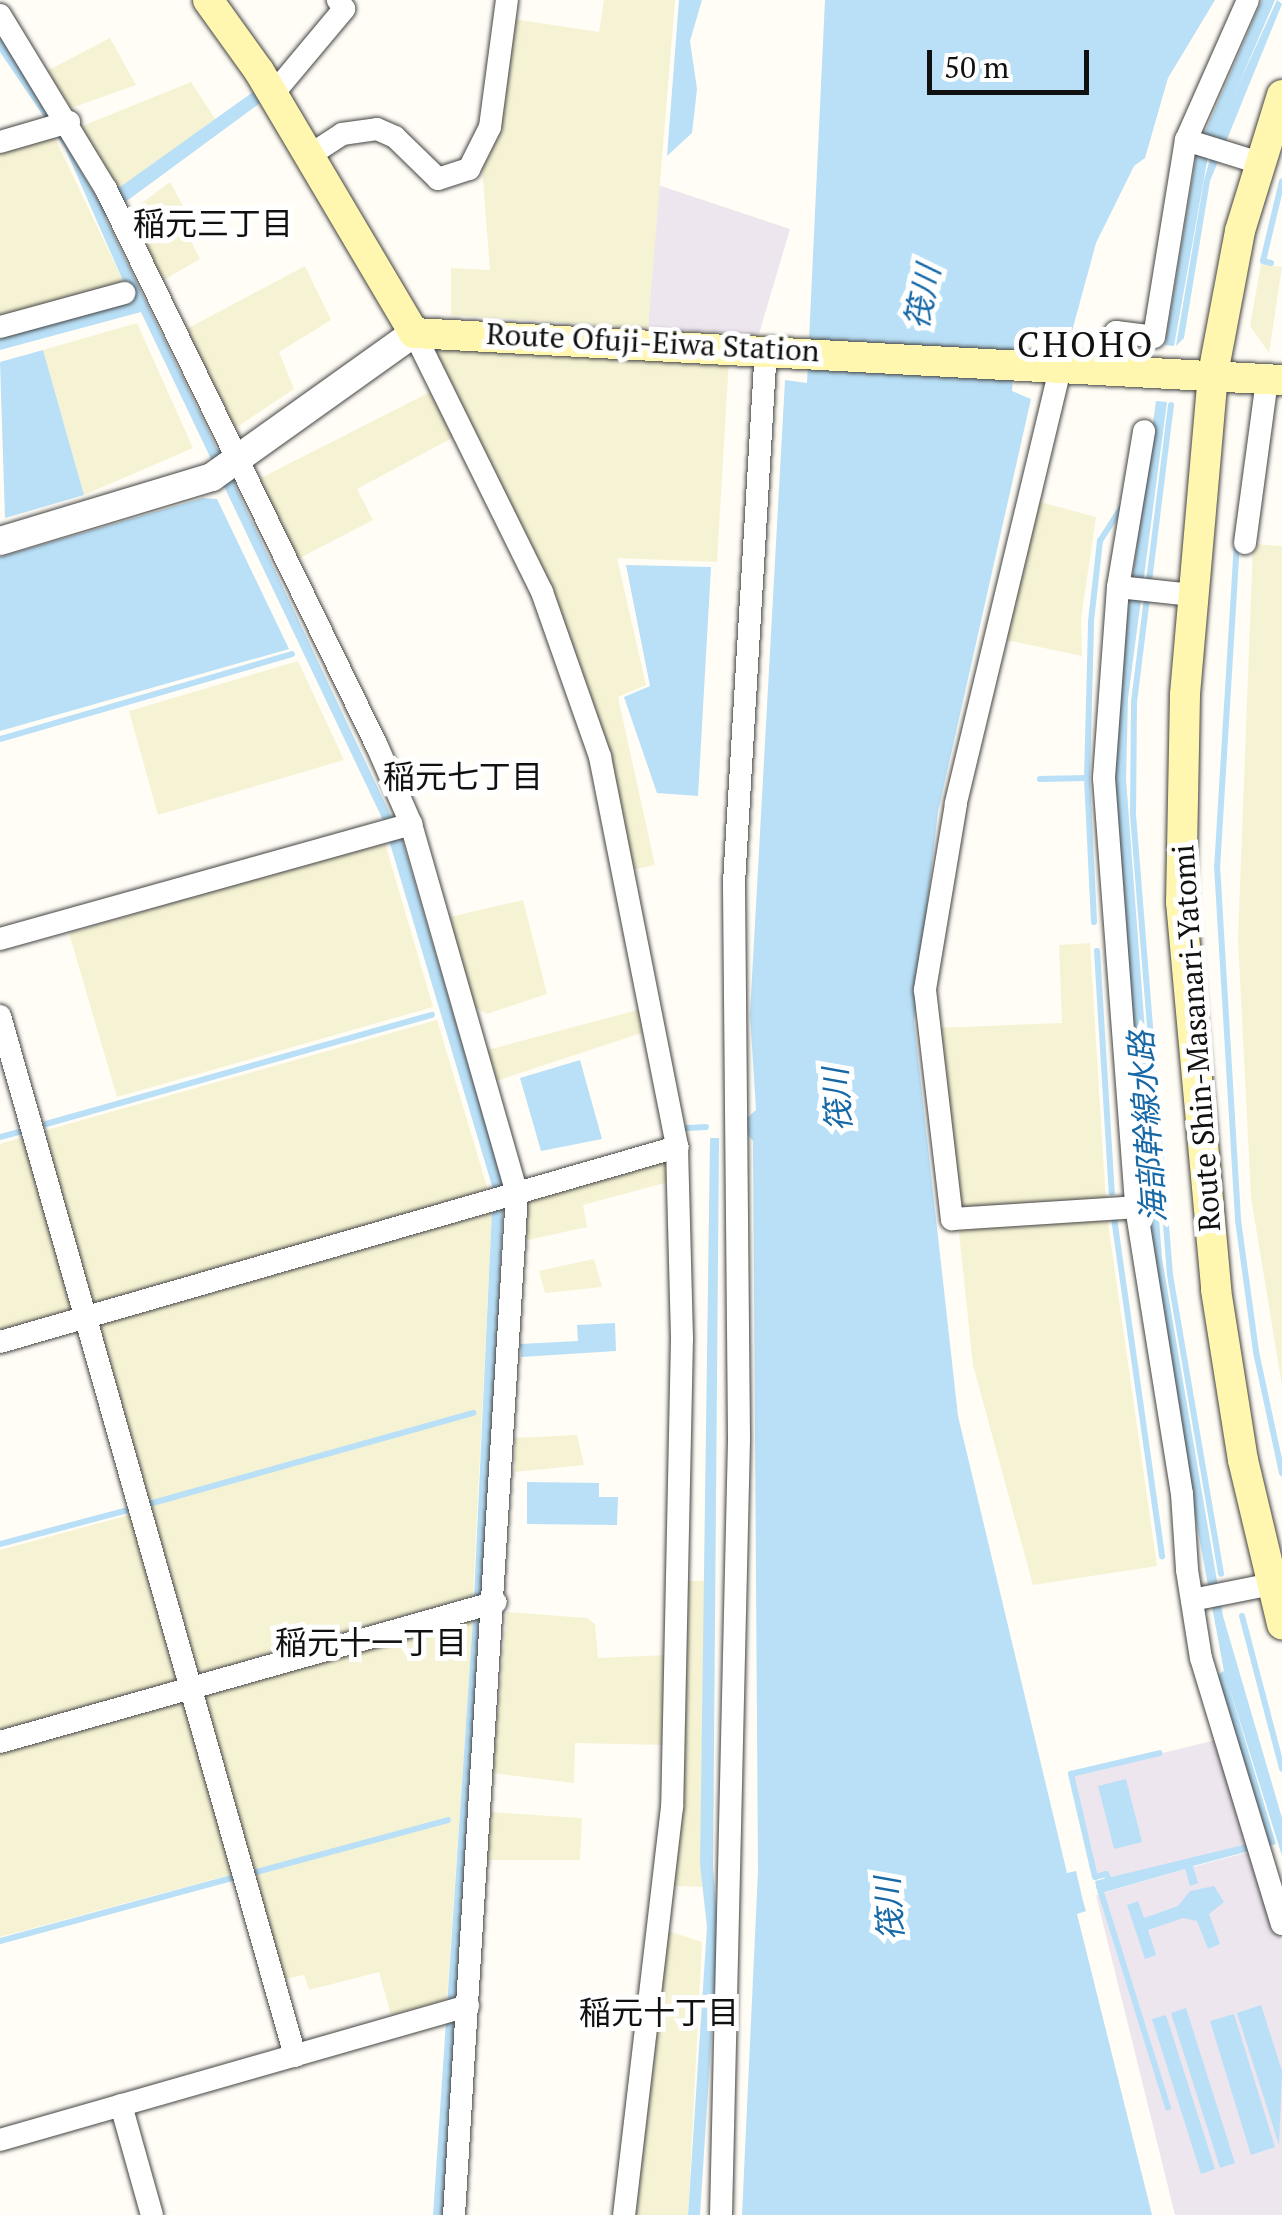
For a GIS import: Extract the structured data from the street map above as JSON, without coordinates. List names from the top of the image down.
{
  "streets": {
    "main road": ["Route Ofuji-Eiwa Station", "Route Shin-Masanari-Yatomi"]
  },
  "crossings": [
    ["Route Ofuji-Eiwa Station", "Route Shin-Masanari-Yatomi"]
  ],
  "districts": [
    "稲元三丁目",
    "CHOHO",
    "稲元七丁目",
    "稲元十一丁目",
    "稲元十丁目"
  ],
  "water": ["筏川", "海部幹線水路"],
  "scale_bar": "50 m"
}
